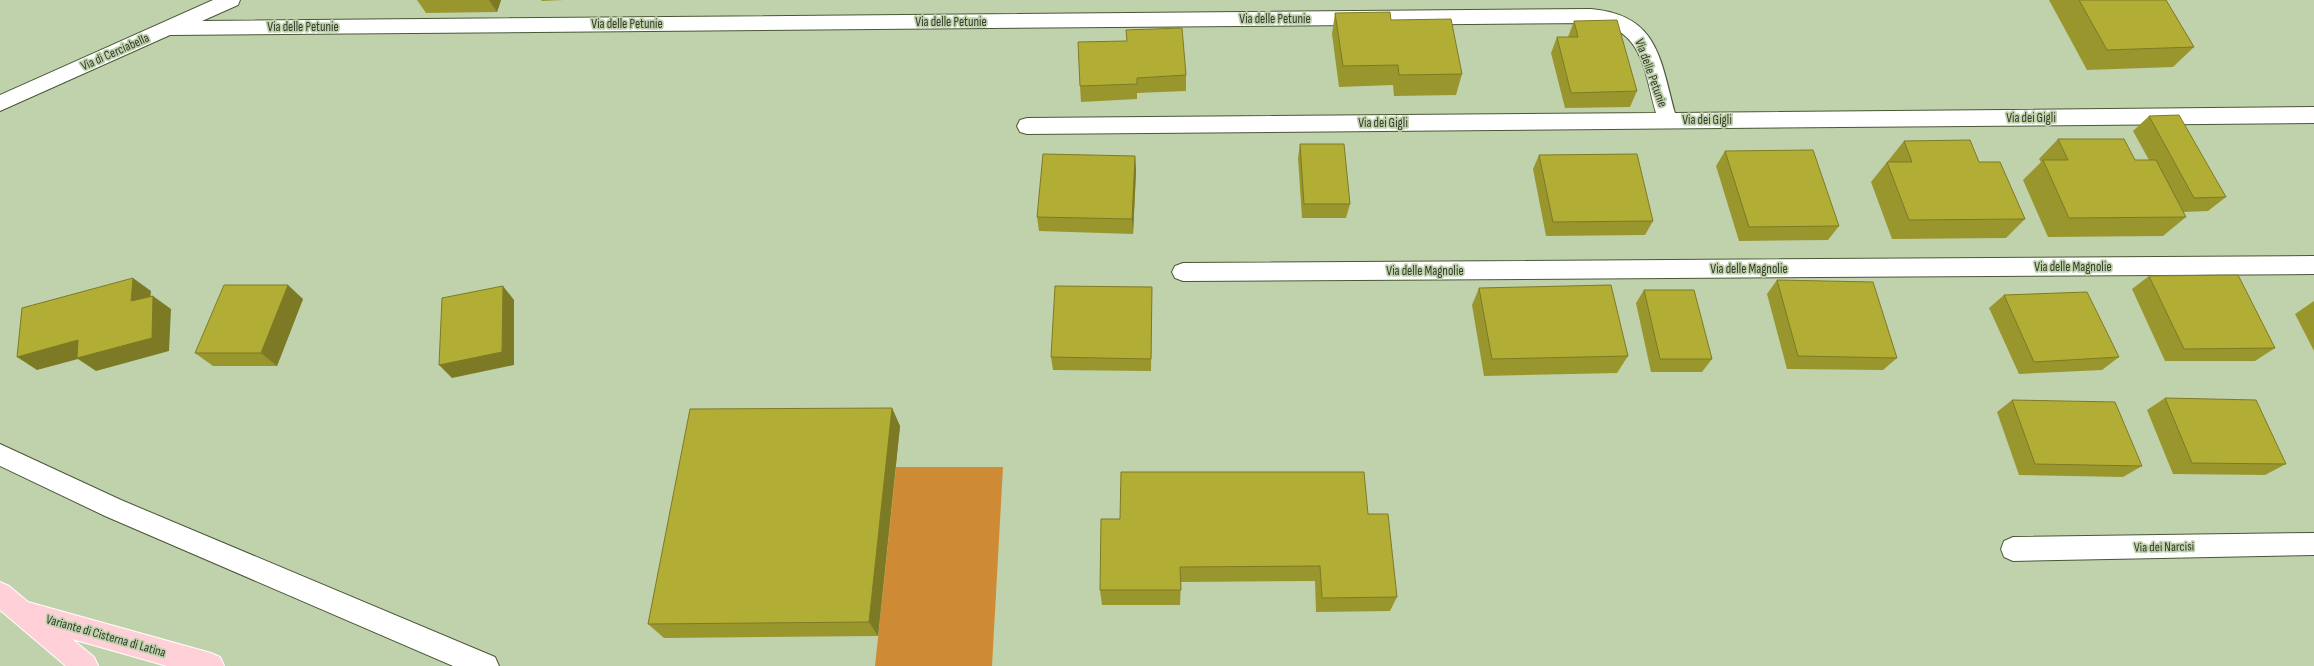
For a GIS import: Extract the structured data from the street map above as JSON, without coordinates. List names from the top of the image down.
{
  "streets": {
    "main road": ["Variante di Cisterna di Latina"],
    "street": [
      "Via delle Petunie",
      "Via di Cerciabella",
      "Via dei Gigli",
      "Via delle Magnolie",
      "Via dei Narcisi"
    ]
  },
  "crossings": [
    ["Via delle Petunie", "Via di Cerciabella"],
    ["Via delle Petunie", "Via dei Gigli"]
  ]
}
